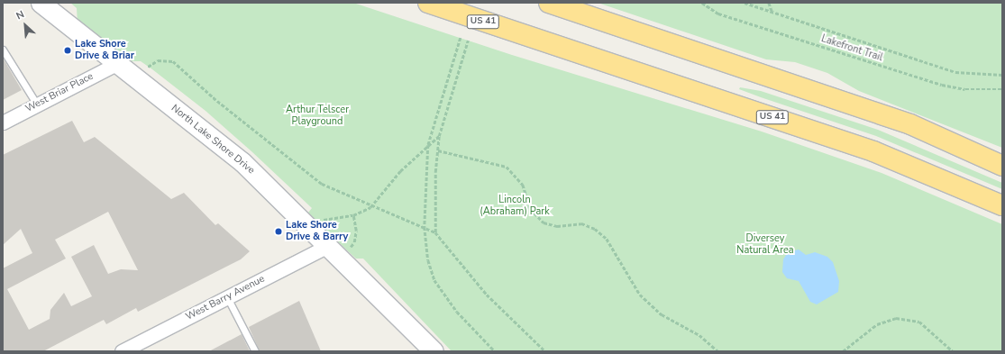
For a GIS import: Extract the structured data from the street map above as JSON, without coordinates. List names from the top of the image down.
{
  "streets": {
    "highway": ["US 41"],
    "street": ["West Briar Place", "North Lake Shore Drive", "West Barry Avenue"],
    "path": ["Lakefront Trail"]
  },
  "crossings": [
    ["West Briar Place", "North Lake Shore Drive"],
    ["North Lake Shore Drive", "West Barry Avenue"]
  ],
  "parks": ["Arthur Telscer Playground", "Lincoln (Abraham) Park", "Diversey Natural Area"],
  "places": ["Lake Shore Drive & Briar", "Lake Shore Drive & Barry"],
  "north": "top left"
}
